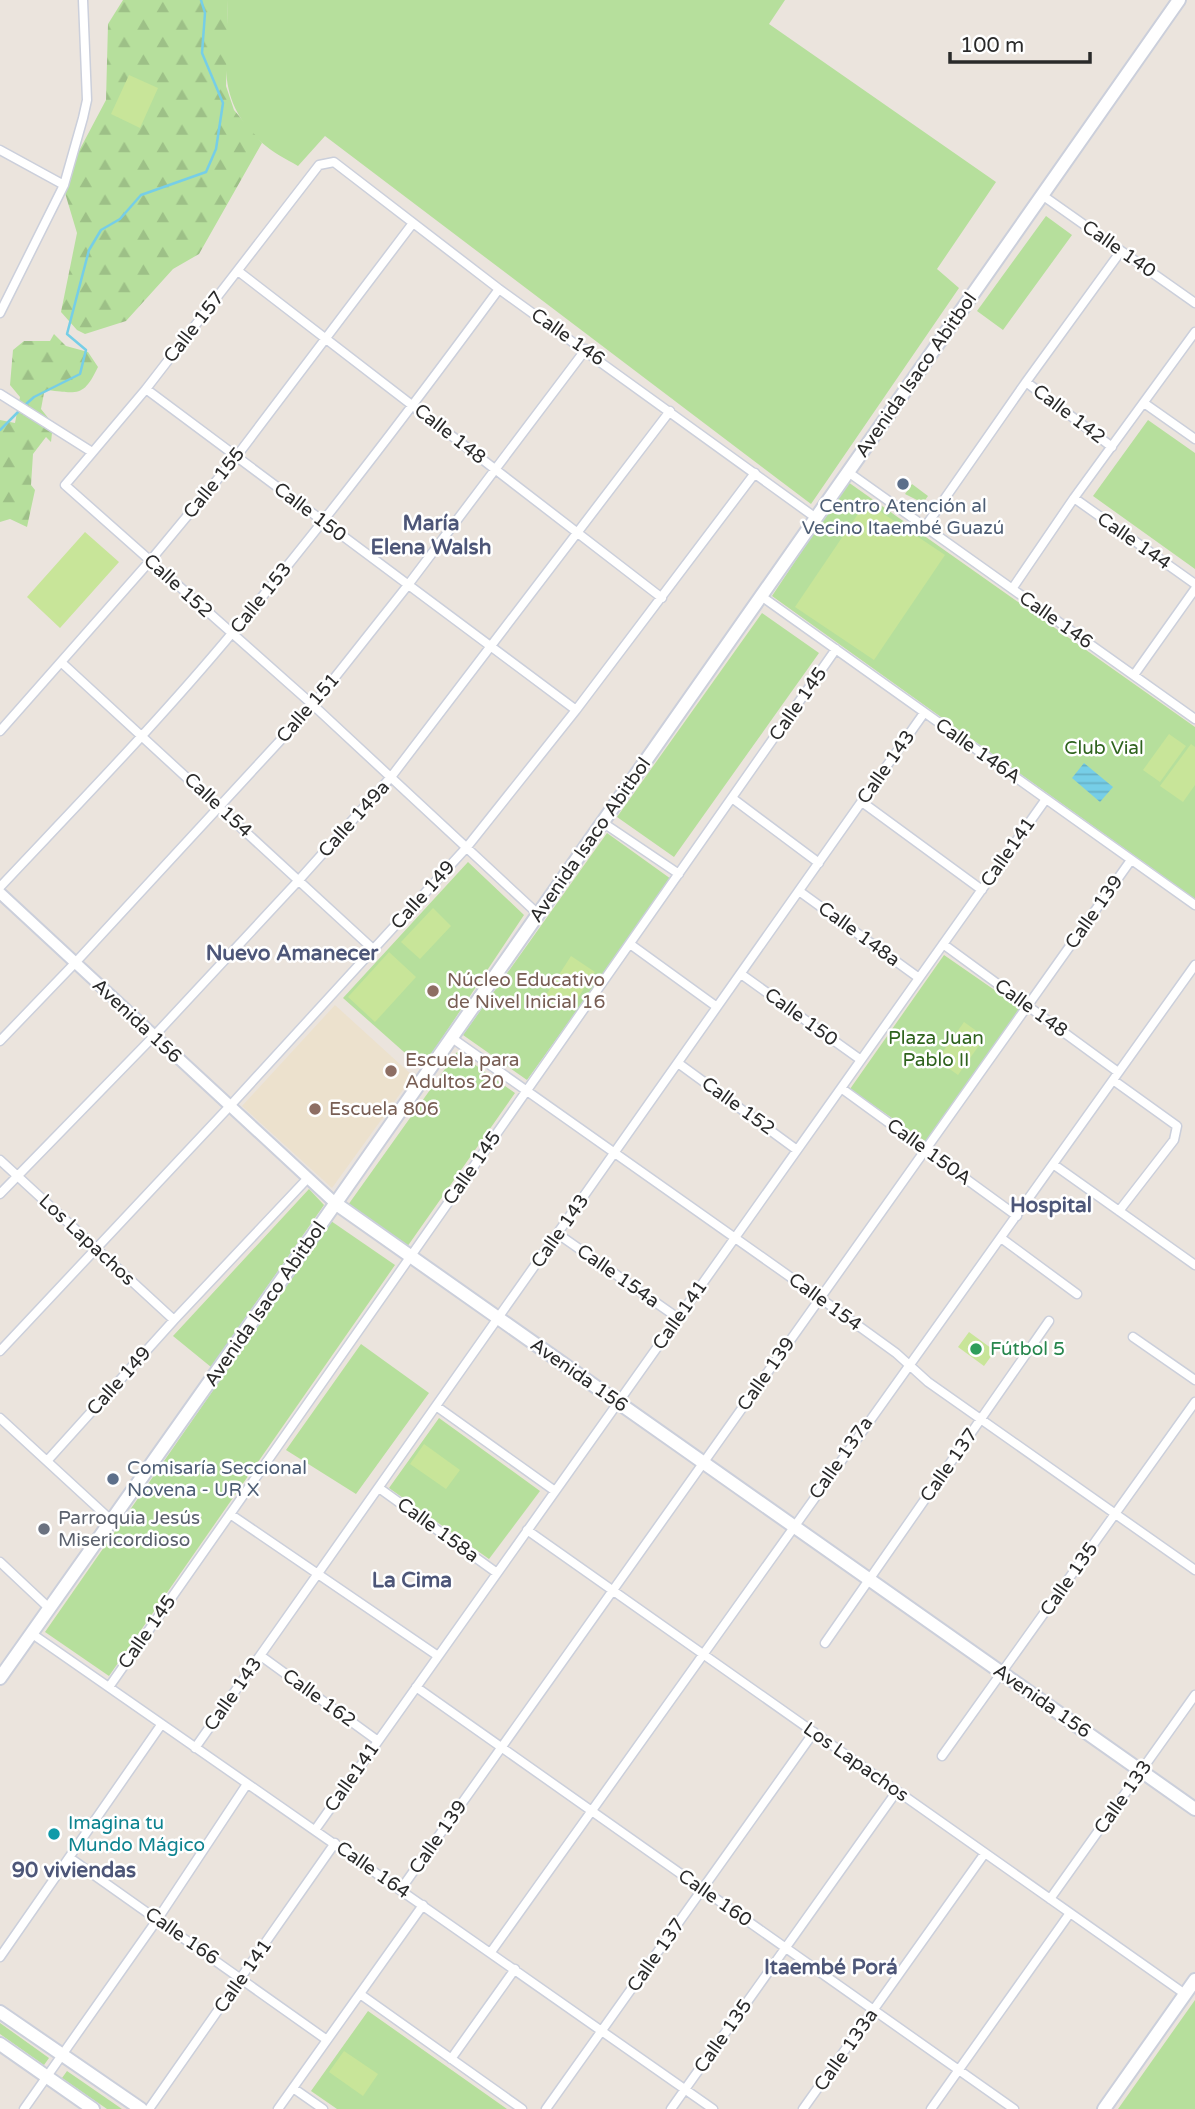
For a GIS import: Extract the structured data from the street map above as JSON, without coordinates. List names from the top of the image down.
{
  "streets": {
    "main road": ["Avenida Isaco Abitbol", "Avenida 156"],
    "street": [
      "Calle 140",
      "Calle 157",
      "Calle 146",
      "Calle 142",
      "Calle 148",
      "Calle 155",
      "Calle 150",
      "Calle 144",
      "Calle 152",
      "Calle 153",
      "Calle 145",
      "Calle 151",
      "Calle 146A",
      "Calle 143",
      "Calle 154",
      "Calle 149a",
      "Calle141",
      "Calle 149",
      "Calle 139",
      "Calle 148a",
      "Calle 150A",
      "Los Lapachos",
      "Calle 154a",
      "Calle 137a",
      "Calle 137",
      "Calle 158a",
      "Calle 135",
      "Calle 162",
      "Calle 133",
      "Calle 164",
      "Calle 160",
      "Calle 166",
      "Calle 141",
      "Calle 133a"
    ]
  },
  "crossings": [
    ["Calle 140", "Avenida Isaco Abitbol"],
    ["Calle 157", "Calle 146"],
    ["Calle 157", "Calle 148"],
    ["Calle 157", "Calle 150"],
    ["Calle 157", "Calle 152"],
    ["Calle 146", "Avenida Isaco Abitbol"],
    ["Calle 146", "Calle 155"],
    ["Calle 146", "Calle 153"],
    ["Calle 146", "Calle 151"],
    ["Calle 146", "Calle 149a"],
    ["Calle 146", "Calle 149"],
    ["Avenida Isaco Abitbol", "Calle 152"],
    ["Avenida Isaco Abitbol", "Calle 146A"],
    ["Avenida Isaco Abitbol", "Calle 154"],
    ["Avenida Isaco Abitbol", "Avenida 156"],
    ["Avenida Isaco Abitbol", "Calle 164"],
    ["Calle 148", "Calle 155"],
    ["Calle 148", "Calle 153"],
    ["Calle 148", "Calle 151"],
    ["Calle 148", "Calle 149a"],
    ["Calle 148", "Calle141"],
    ["Calle 148", "Calle 149"],
    ["Calle 148", "Calle 139"],
    ["Calle 148", "Calle 137a"],
    ["Calle 155", "Calle 150"],
    ["Calle 155", "Calle 152"],
    ["Calle 155", "Calle 154"],
    ["Calle 150", "Calle 153"],
    ["Calle 150", "Calle 151"],
    ["Calle 150", "Calle 143"],
    ["Calle 150", "Calle 149a"],
    ["Calle 150", "Calle141"],
    ["Calle 150", "Calle 149"],
    ["Calle 152", "Calle 153"],
    ["Calle 152", "Calle 151"],
    ["Calle 152", "Calle 143"],
    ["Calle 152", "Calle 149a"],
    ["Calle 152", "Calle141"],
    ["Calle 152", "Calle 149"],
    ["Calle 153", "Calle 154"],
    ["Calle 145", "Calle 146A"],
    ["Calle 145", "Calle 154"],
    ["Calle 145", "Avenida 156"],
    ["Calle 145", "Calle 164"],
    ["Calle 151", "Calle 154"],
    ["Calle 151", "Avenida 156"],
    ["Calle 146A", "Calle 143"],
    ["Calle 146A", "Calle141"],
    ["Calle 146A", "Calle 139"],
    ["Calle 143", "Calle 154"],
    ["Calle 143", "Calle 148a"],
    ["Calle 143", "Avenida 156"],
    ["Calle 143", "Calle 154a"],
    ["Calle 143", "Calle 158a"],
    ["Calle 143", "Calle 162"],
    ["Calle 143", "Calle 164"],
    ["Calle 154", "Calle 149a"],
    ["Calle 154", "Calle141"],
    ["Calle 154", "Calle 149"],
    ["Calle 154", "Calle 139"],
    ["Calle 154", "Calle 137a"],
    ["Calle 154", "Calle 137"],
    ["Calle 154", "Calle 135"],
    ["Calle 149a", "Avenida 156"],
    ["Calle 149a", "Los Lapachos"],
    ["Calle141", "Calle 148a"],
    ["Calle141", "Avenida 156"],
    ["Calle141", "Calle 150A"],
    ["Calle141", "Los Lapachos"],
    ["Calle141", "Calle 154a"],
    ["Calle141", "Calle 158a"],
    ["Calle141", "Calle 162"],
    ["Calle141", "Calle 164"],
    ["Calle141", "Calle 160"],
    ["Calle 149", "Avenida 156"],
    ["Calle 149", "Los Lapachos"],
    ["Calle 139", "Avenida 156"],
    ["Calle 139", "Calle 150A"],
    ["Calle 139", "Los Lapachos"],
    ["Calle 139", "Calle 164"],
    ["Calle 139", "Calle 160"],
    ["Calle 139", "Calle 166"],
    ["Avenida 156", "Calle 137a"],
    ["Avenida 156", "Calle 137"],
    ["Avenida 156", "Calle 135"],
    ["Avenida 156", "Calle 133"],
    ["Calle 150A", "Calle 137a"],
    ["Los Lapachos", "Calle 137a"],
    ["Los Lapachos", "Calle 137"],
    ["Los Lapachos", "Calle 135"],
    ["Los Lapachos", "Calle 133"],
    ["Los Lapachos", "Calle 133a"],
    ["Calle 137a", "Calle 164"],
    ["Calle 137a", "Calle 160"],
    ["Calle 137", "Calle 164"],
    ["Calle 137", "Calle 160"],
    ["Calle 135", "Calle 164"],
    ["Calle 135", "Calle 160"],
    ["Calle 164", "Calle 141"],
    ["Calle 160", "Calle 133a"],
    ["Calle 166", "Calle 141"]
  ],
  "districts": [
    "María Elena Walsh",
    "Nuevo Amanecer",
    "Hospital",
    "La Cima",
    "90 viviendas",
    "Itaembé Porá"
  ],
  "parks": ["Club Vial", "Plaza Juan Pablo II"],
  "places": [
    "Centro Atención al Vecino Itaembé Guazú",
    "Núcleo Educativo de Nivel Inicial 16",
    "Escuela para Adultos 20",
    "Escuela 806",
    "Fútbol 5",
    "Comisaría Seccional Novena - UR X",
    "Parroquia Jesús Misericordioso",
    "Imagina tu Mundo Mágico"
  ],
  "scale_bar": "100 m"
}
